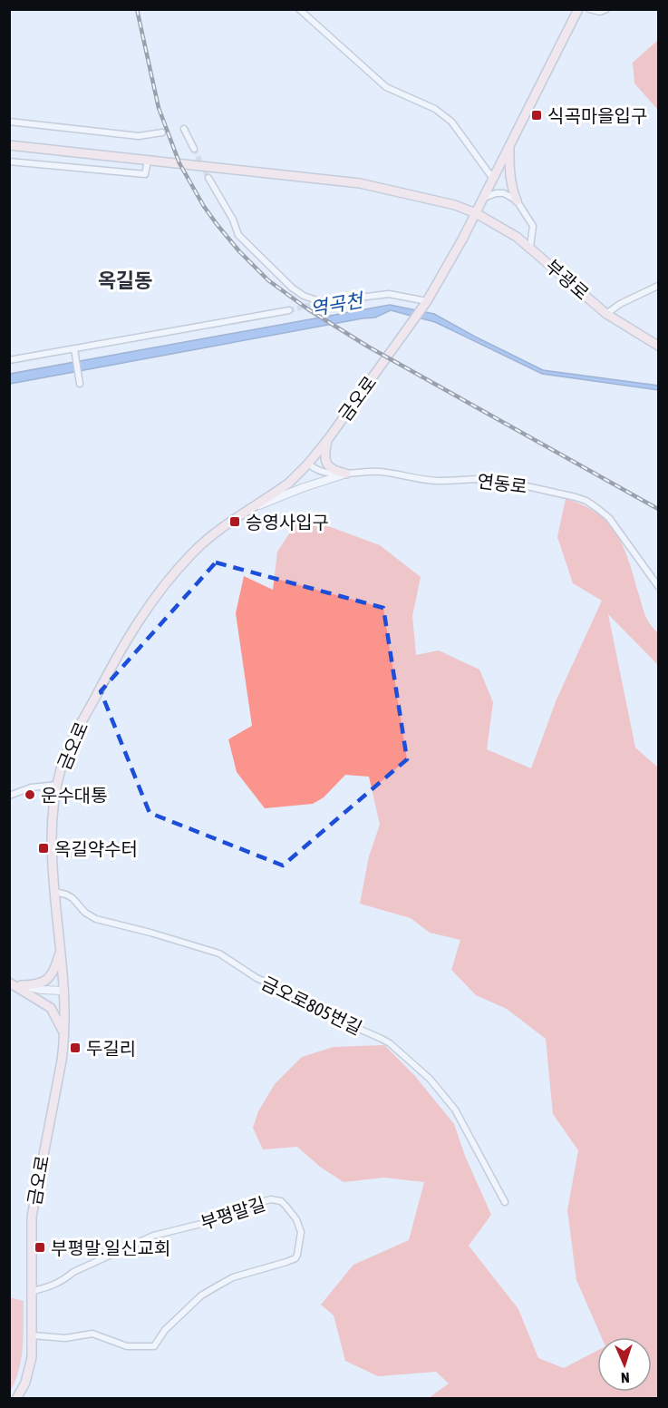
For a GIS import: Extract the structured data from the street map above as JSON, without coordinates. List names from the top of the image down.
{
  "streets": {
    "main road": ["부광로", "금오로"],
    "street": ["연동로", "금오로805번길", "부평말길"]
  },
  "crossings": [
    ["금오로", "연동로"],
    ["금오로", "금오로805번길"],
    ["금오로", "부평말길"]
  ],
  "districts": ["옥길동"],
  "water": ["역곡천"],
  "places": {
    "transit": [
      "식곡마을입구",
      "승영사입구",
      "옥길약수터",
      "두길리",
      "부평말.일신교회"
    ],
    "other": ["운수대통"]
  },
  "north": "bottom"
}
